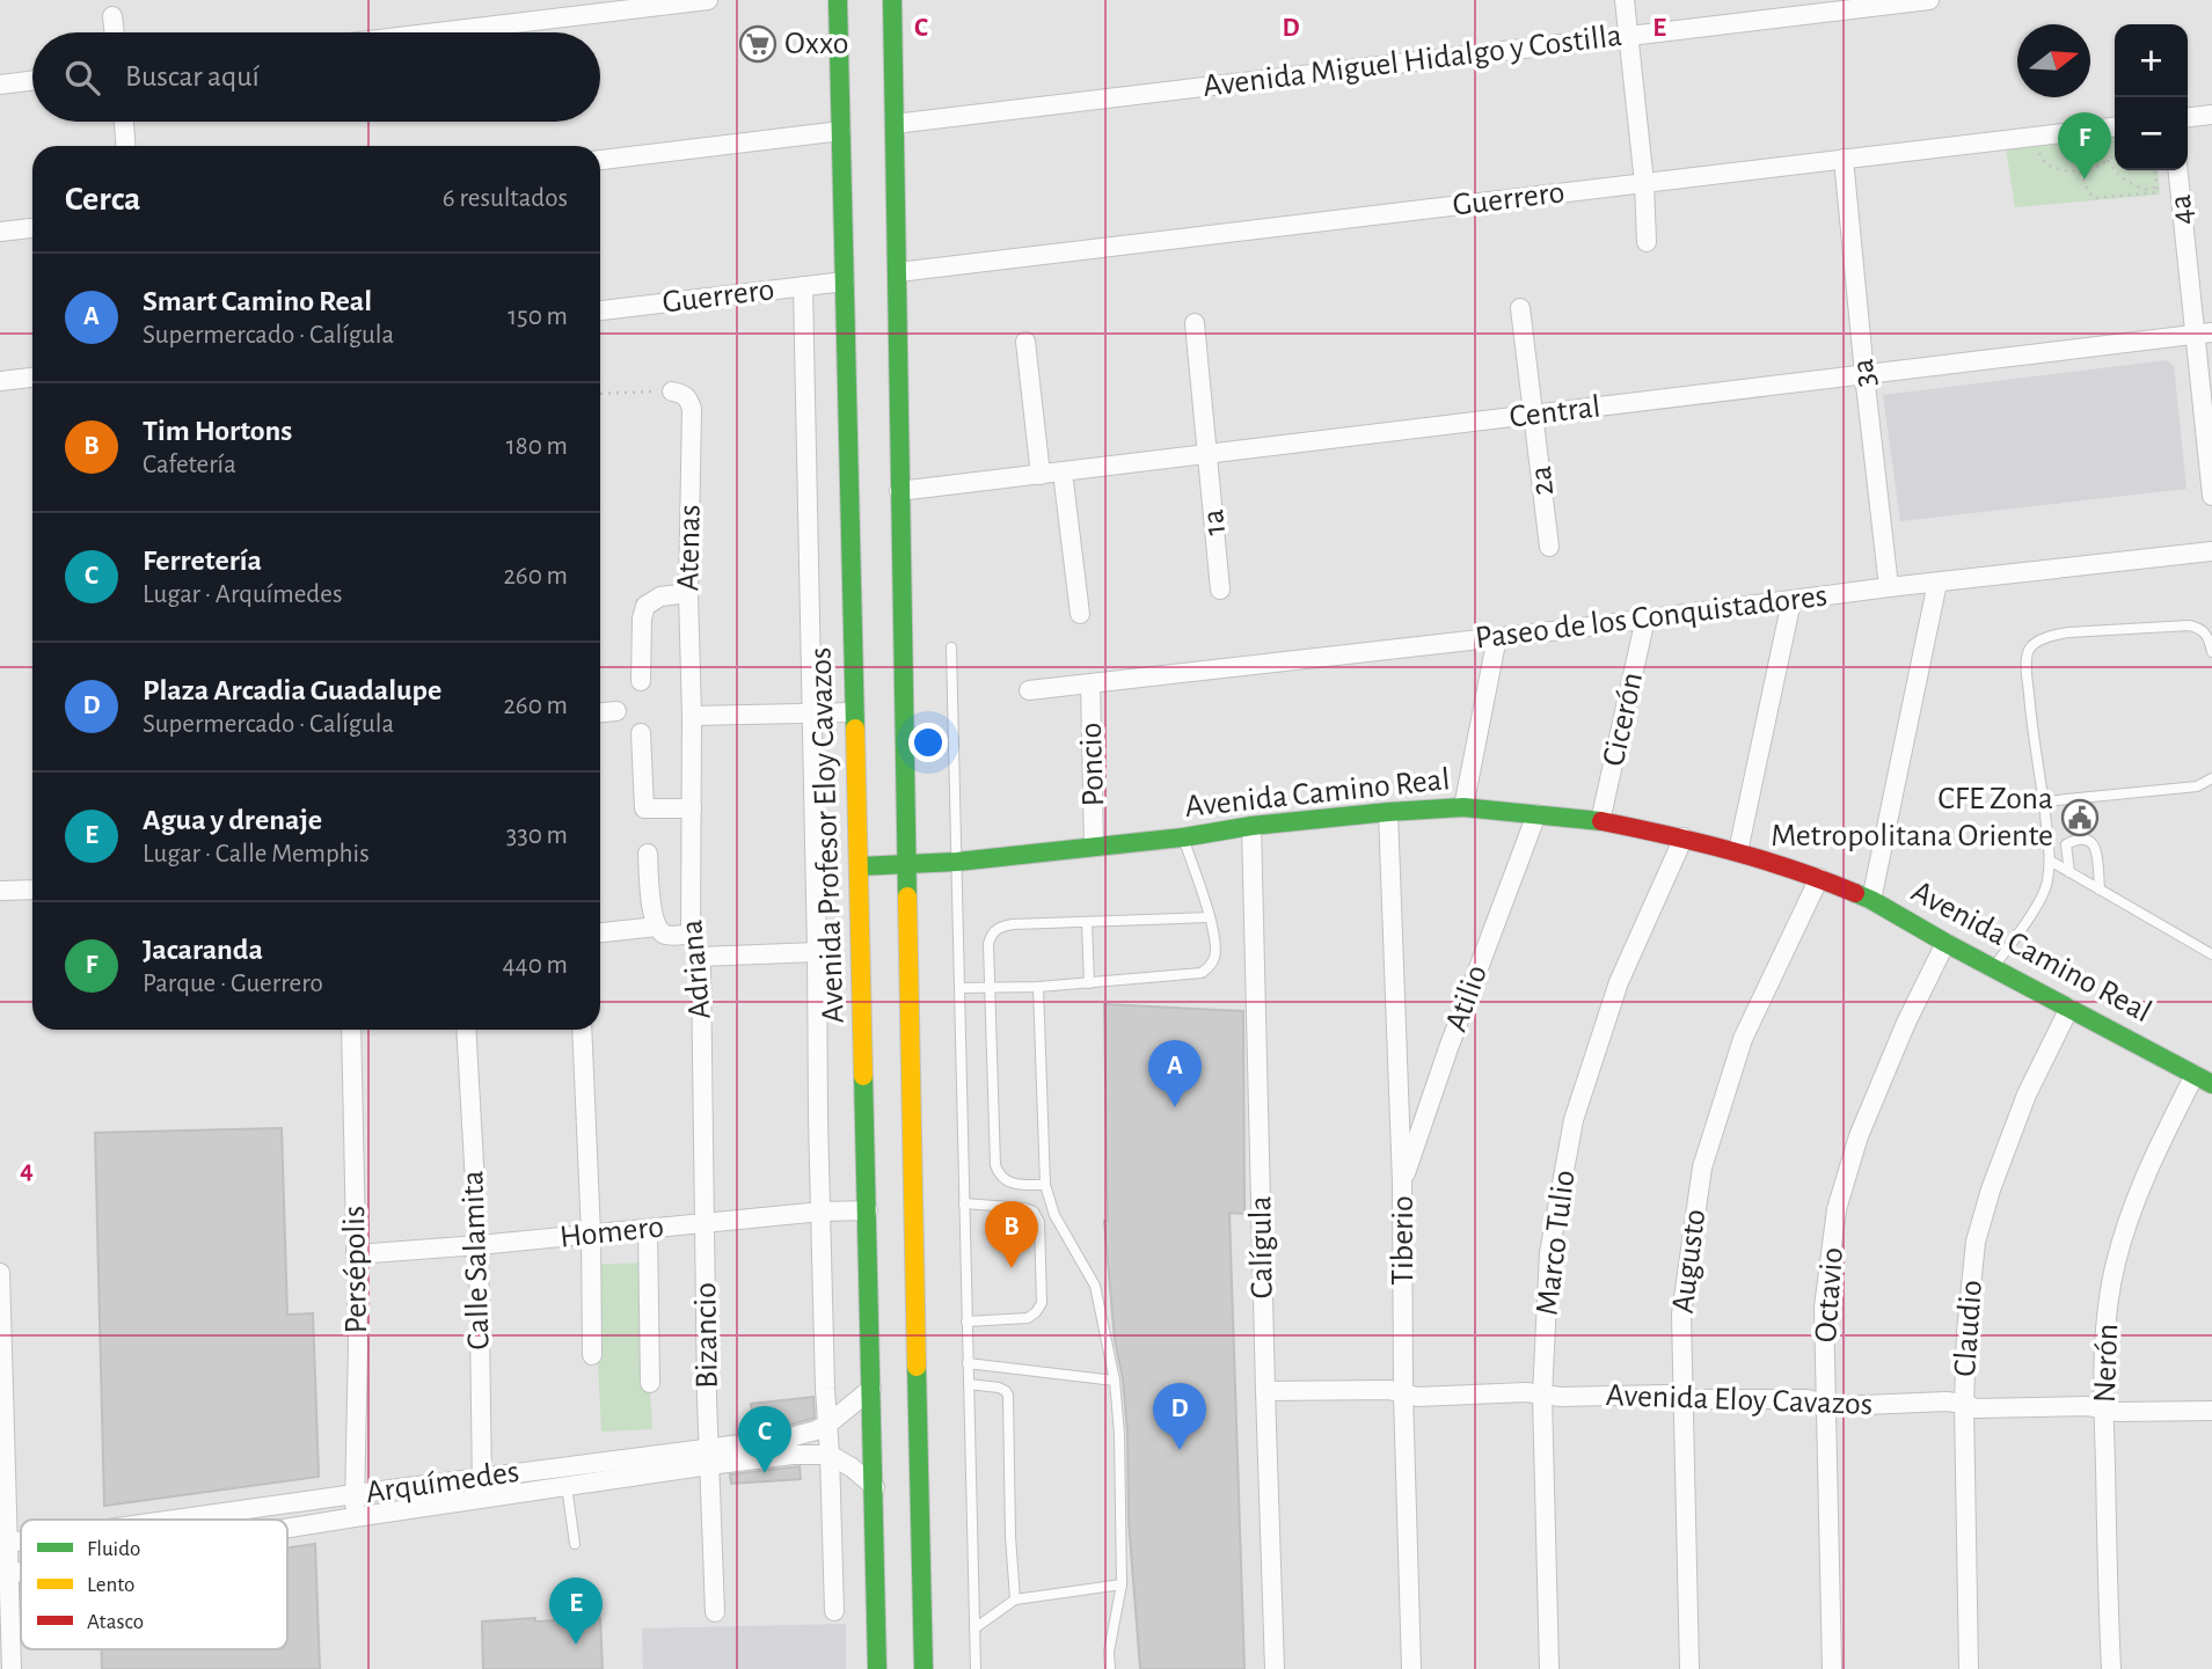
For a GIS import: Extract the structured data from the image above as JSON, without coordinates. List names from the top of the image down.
{
  "streets": {
    "main road": ["Avenida Camino Real", "Avenida Profesor Eloy Cavazos"],
    "street": [
      "Avenida Miguel Hidalgo y Costilla",
      "Guerrero",
      "4a",
      "3a",
      "Central",
      "2a",
      "1a",
      "Atenas",
      "Paseo de los Conquistadores",
      "Cicerón",
      "Poncio",
      "Adriana",
      "Atilio",
      "Homero",
      "Tiberio",
      "Marco Tulio",
      "Calígula",
      "Calle Salamita",
      "Augusto",
      "Persépolis",
      "Octavio",
      "Claudio",
      "Bizancio",
      "Nerón",
      "Avenida Eloy Cavazos",
      "Arquímedes"
    ]
  },
  "crossings": [
    ["Guerrero", "3a"],
    ["Guerrero", "Avenida Profesor Eloy Cavazos"],
    ["4a", "Central"],
    ["3a", "Central"],
    ["3a", "Paseo de los Conquistadores"],
    ["Central", "2a"],
    ["Central", "1a"],
    ["Atenas", "Adriana"],
    ["Paseo de los Conquistadores", "Cicerón"],
    ["Paseo de los Conquistadores", "Poncio"],
    ["Cicerón", "Avenida Camino Real"],
    ["Poncio", "Avenida Camino Real"],
    ["Avenida Camino Real", "Avenida Profesor Eloy Cavazos"],
    ["Avenida Camino Real", "Atilio"],
    ["Avenida Camino Real", "Tiberio"],
    ["Avenida Camino Real", "Marco Tulio"],
    ["Avenida Camino Real", "Calígula"],
    ["Avenida Camino Real", "Augusto"],
    ["Avenida Camino Real", "Octavio"],
    ["Avenida Camino Real", "Claudio"],
    ["Avenida Camino Real", "Nerón"],
    ["Avenida Profesor Eloy Cavazos", "Homero"],
    ["Avenida Profesor Eloy Cavazos", "Arquímedes"],
    ["Adriana", "Homero"],
    ["Adriana", "Bizancio"],
    ["Atilio", "Tiberio"],
    ["Homero", "Calle Salamita"],
    ["Homero", "Persépolis"],
    ["Homero", "Bizancio"],
    ["Tiberio", "Avenida Eloy Cavazos"],
    ["Marco Tulio", "Avenida Eloy Cavazos"],
    ["Calígula", "Avenida Eloy Cavazos"],
    ["Calle Salamita", "Arquímedes"],
    ["Augusto", "Avenida Eloy Cavazos"],
    ["Persépolis", "Arquímedes"],
    ["Octavio", "Avenida Eloy Cavazos"],
    ["Claudio", "Avenida Eloy Cavazos"],
    ["Bizancio", "Arquímedes"],
    ["Nerón", "Avenida Eloy Cavazos"]
  ],
  "places": {
    "supermarket": ["Oxxo"],
    "public building": ["CFE Zona Metropolitana Oriente"]
  },
  "legend": ["Fluido", "Lento", "Atasco"],
  "north": "right",
  "page": {
    "map_buttons": ["+", "−"],
    "search": "Buscar aquí",
    "pins": [
      "F",
      "A",
      "B",
      "D",
      "C",
      "E"
    ],
    "heading": ["Cerca", "6 resultados"],
    "list": [
      {
        "mark": "A",
        "name": "Smart Camino Real",
        "note": "Supermercado · Calígula",
        "value": "150 m"
      },
      {
        "mark": "B",
        "name": "Tim Hortons",
        "note": "Cafetería",
        "value": "180 m"
      },
      {
        "mark": "C",
        "name": "Ferretería",
        "note": "Lugar · Arquímedes",
        "value": "260 m"
      },
      {
        "mark": "D",
        "name": "Plaza Arcadia Guadalupe",
        "note": "Supermercado · Calígula",
        "value": "260 m"
      },
      {
        "mark": "E",
        "name": "Agua y drenaje",
        "note": "Lugar · Calle Memphis",
        "value": "330 m"
      },
      {
        "mark": "F",
        "name": "Jacaranda",
        "note": "Parque · Guerrero",
        "value": "440 m"
      }
    ]
  },
  "grid": {
    "columns": ["C", "D", "E"],
    "rows": ["4"]
  }
}
